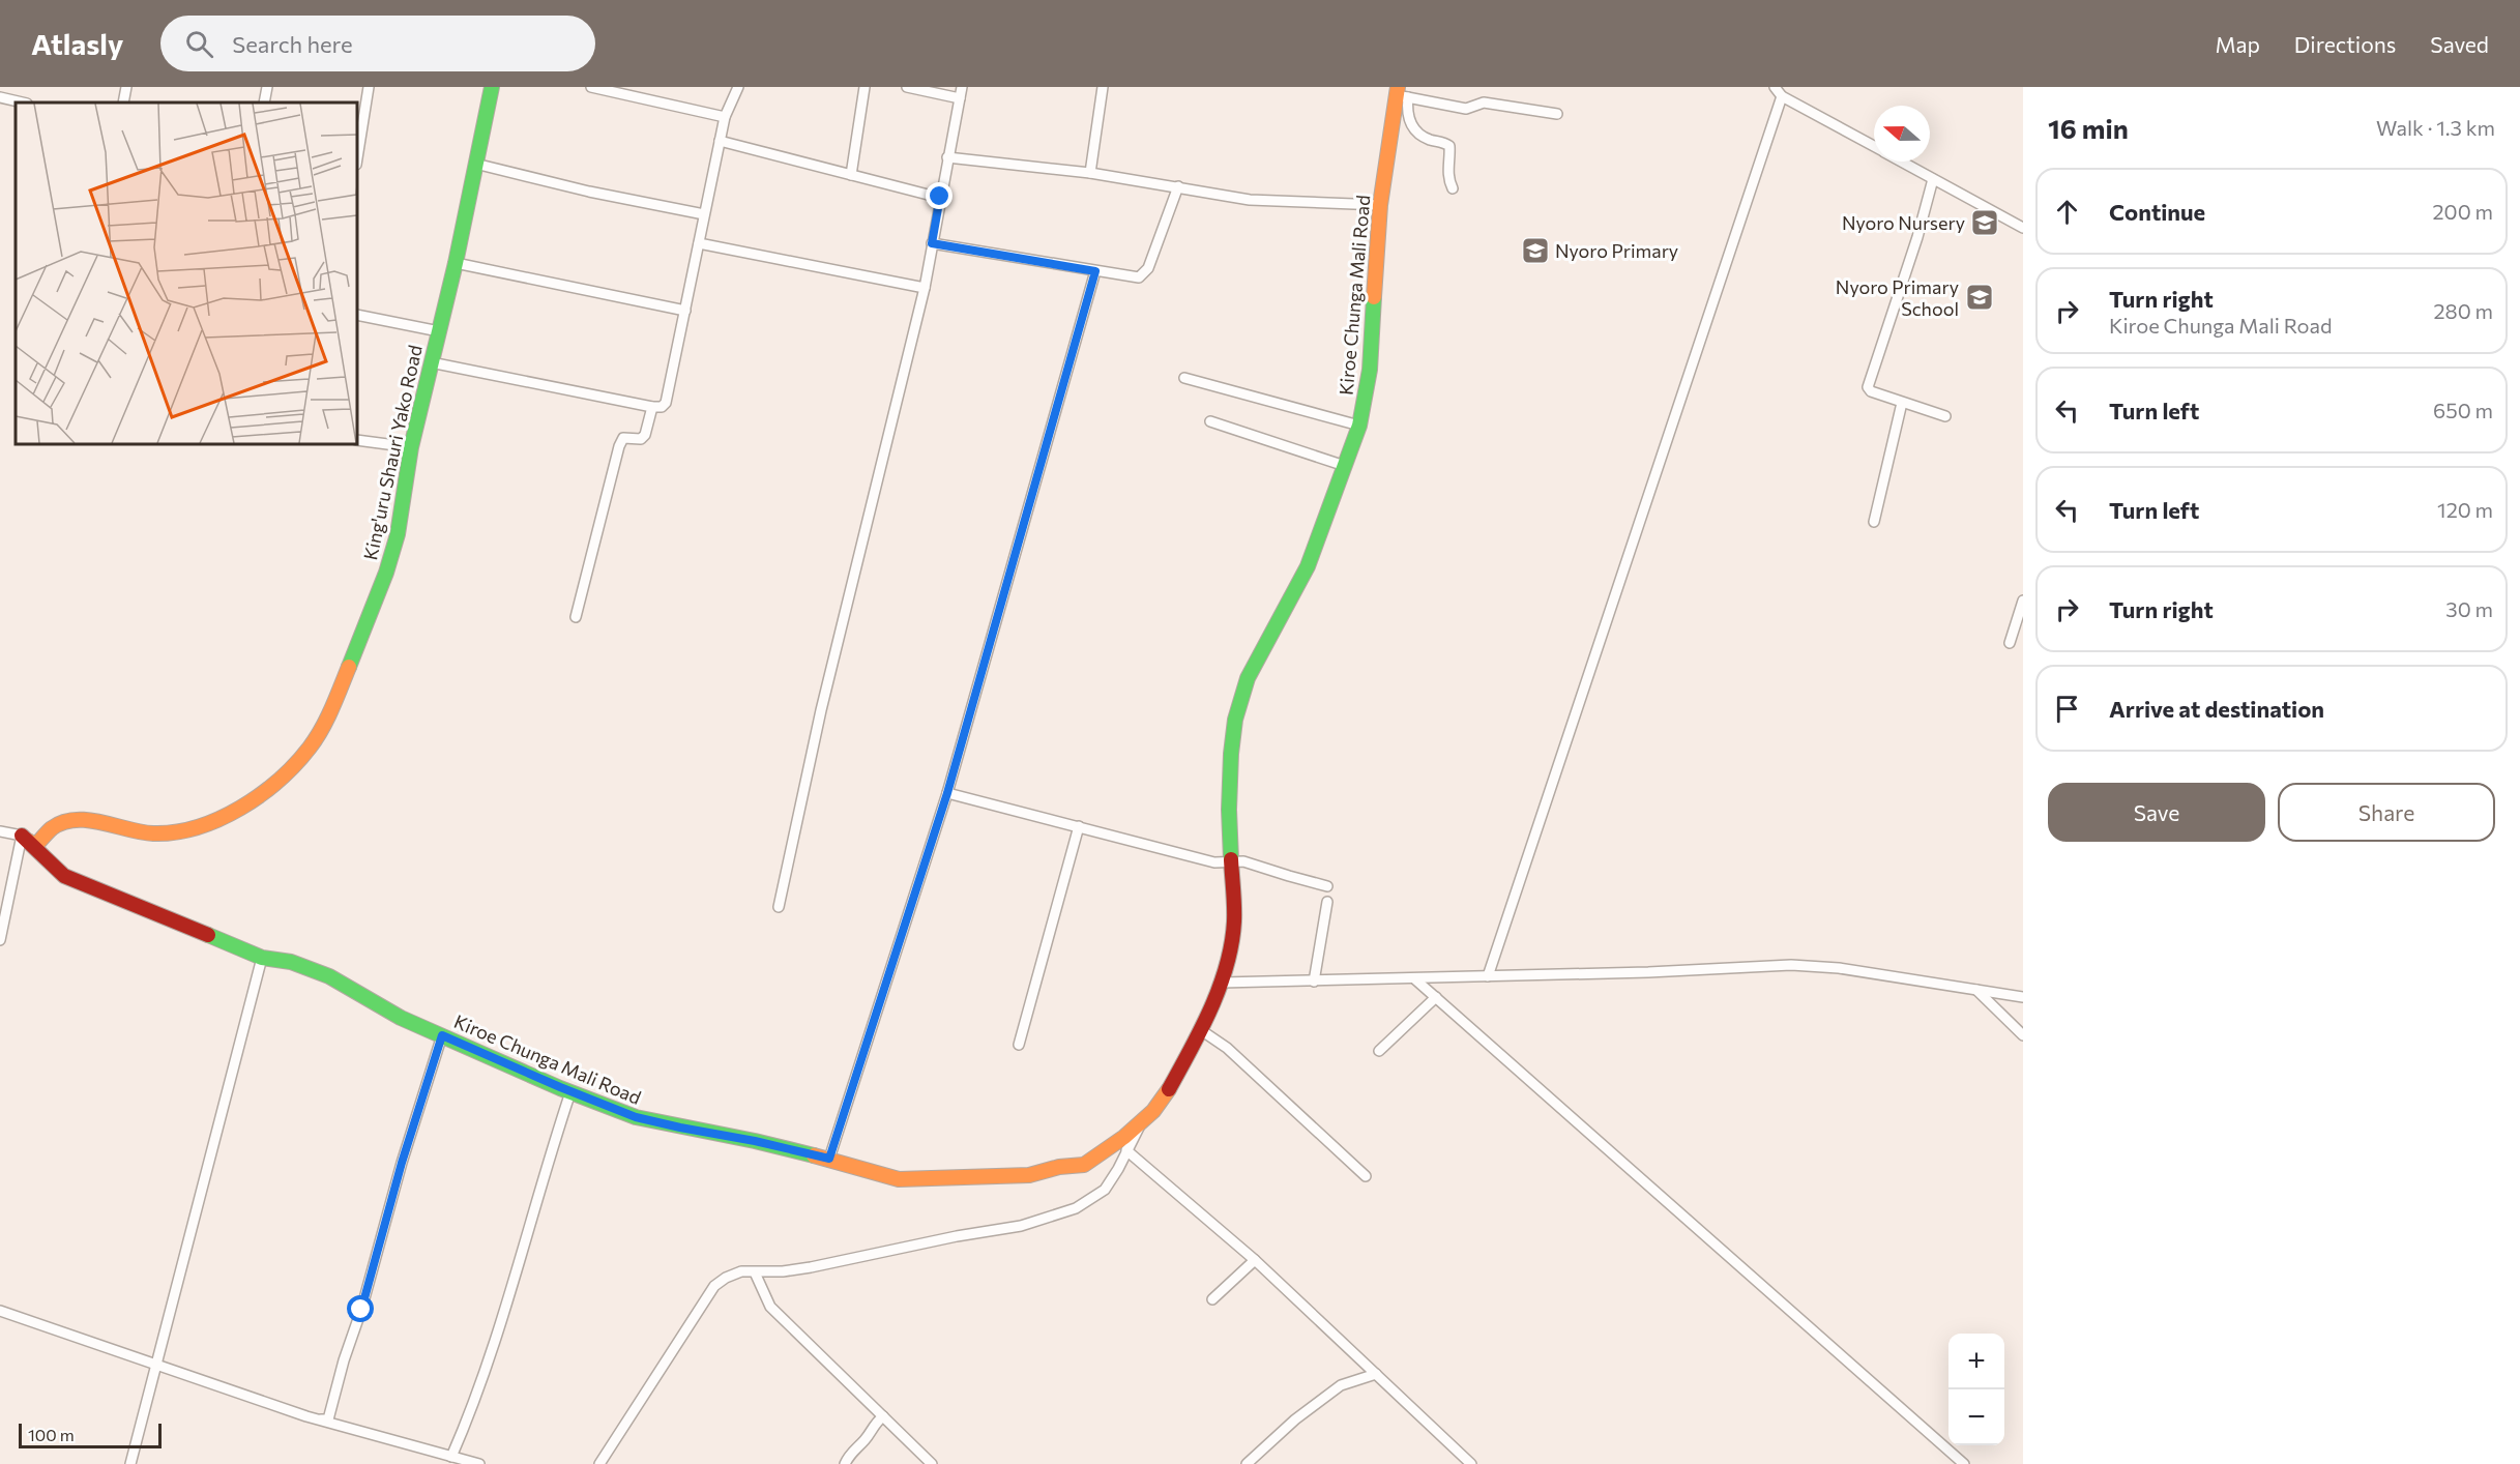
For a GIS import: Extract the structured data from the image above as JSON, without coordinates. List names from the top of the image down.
{
  "streets": {
    "street": ["Kiroe Chunga Mali Road", "King'uru Shauri Yako Road"]
  },
  "crossings": [
    ["Kiroe Chunga Mali Road", "King'uru Shauri Yako Road"]
  ],
  "places": {
    "school or university": ["Nyoro Nursery", "Nyoro Primary", "Nyoro Primary School"]
  },
  "scale_bar": "100 m",
  "north": "left",
  "page": {
    "header": "Atlasly",
    "search": "Search here",
    "nav": ["Map", "Directions", "Saved"],
    "heading": ["16 min", "Walk · 1.3 km"],
    "list": [
      ["Continue", "200 m"],
      ["Turn right", "Kiroe Chunga Mali Road", "280 m"],
      ["Turn left", "650 m"],
      ["Turn left", "120 m"],
      ["Turn right", "30 m"],
      "Arrive at destination"
    ],
    "buttons": ["Save", "Share"],
    "map_buttons": ["+", "−"],
    "scale": "100 m"
  }
}
